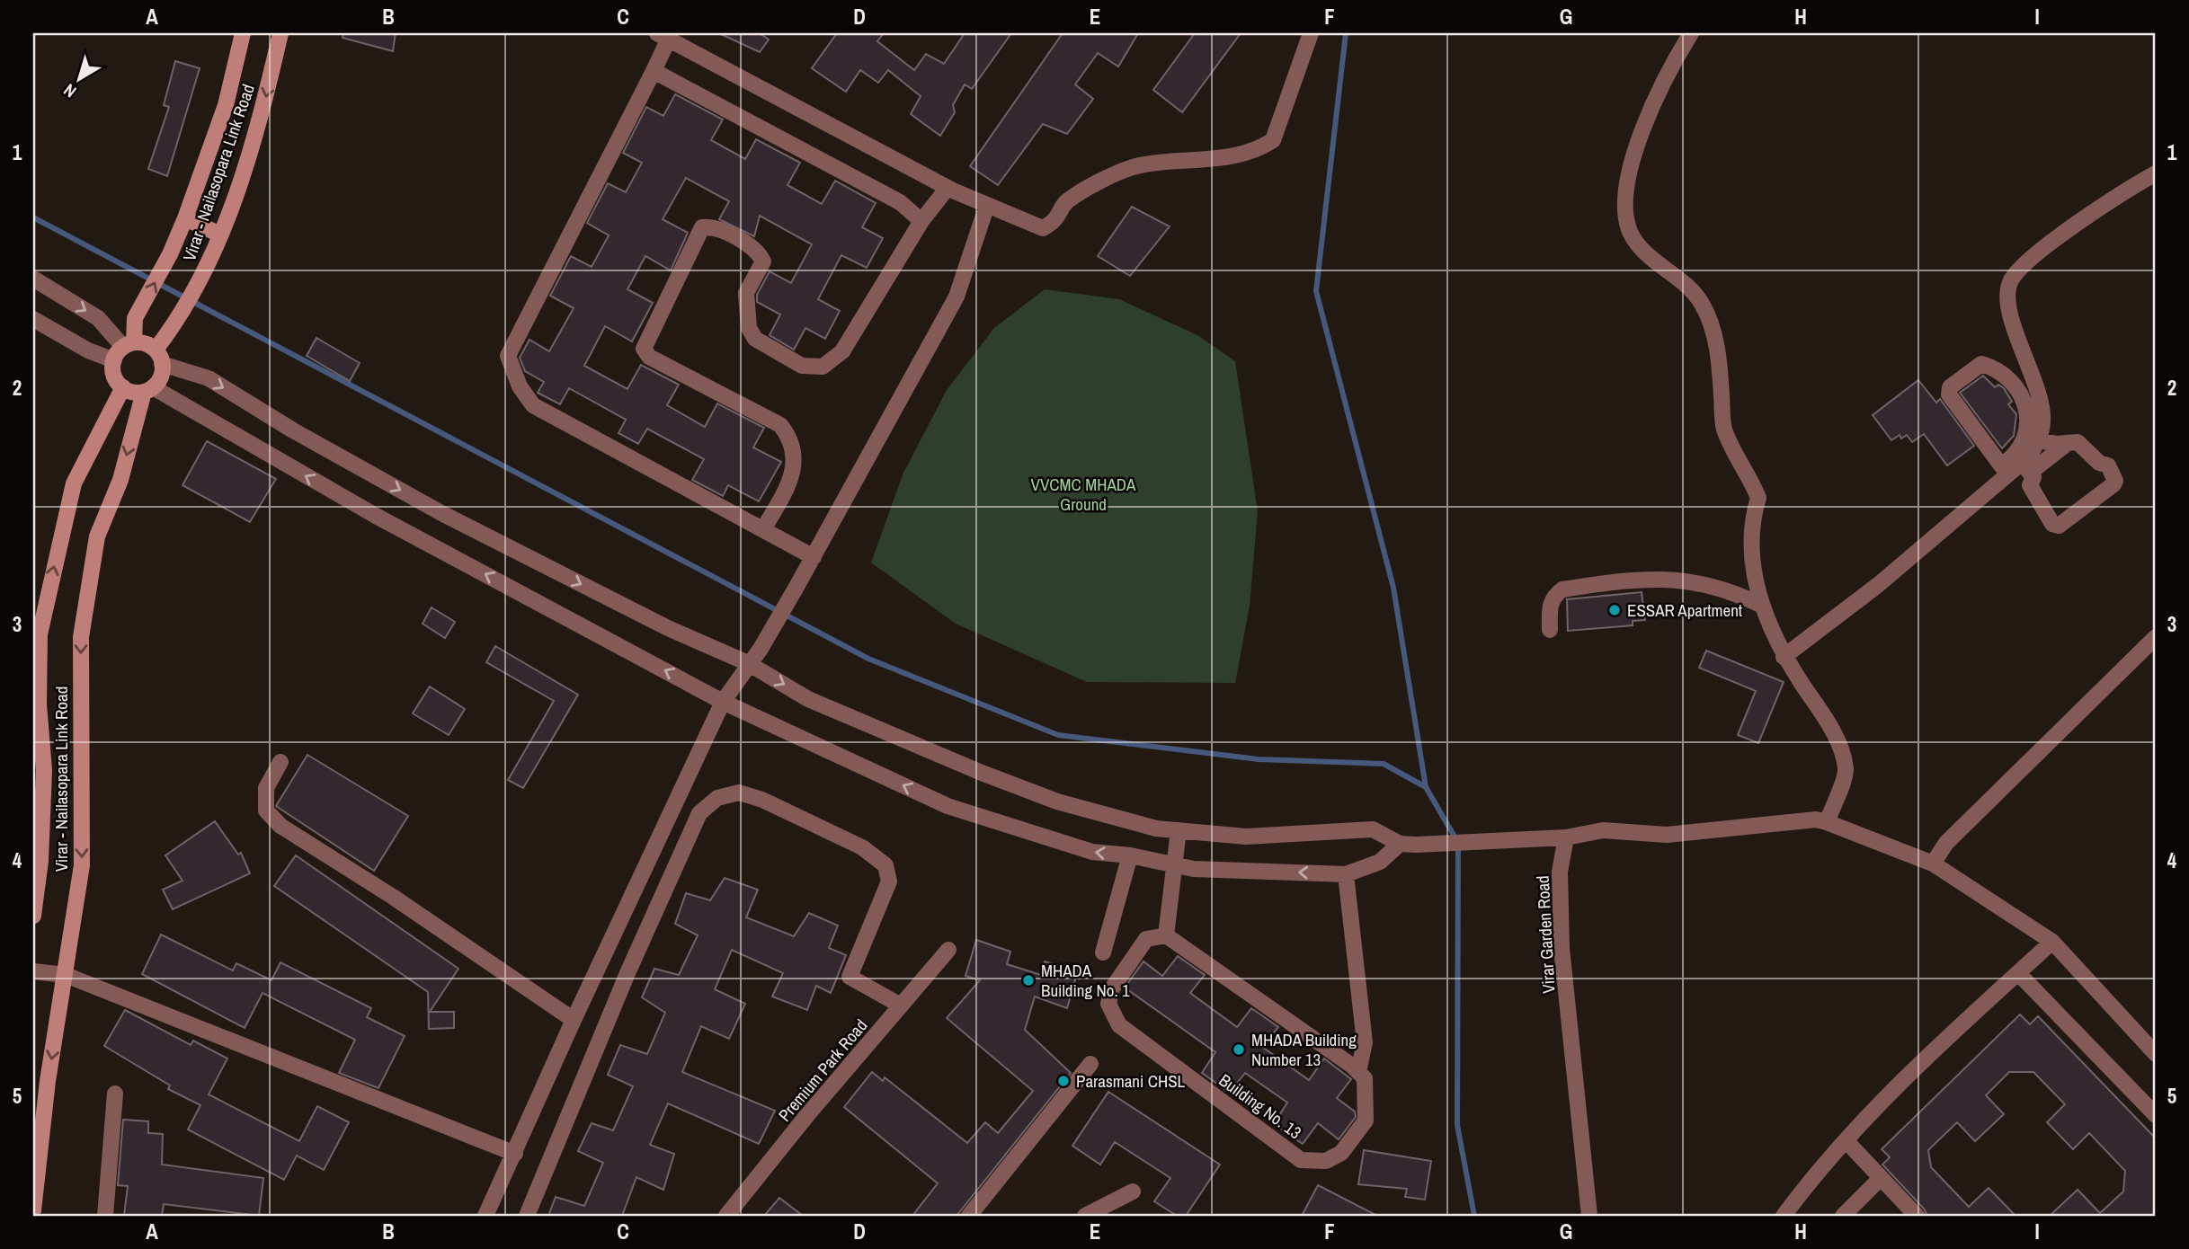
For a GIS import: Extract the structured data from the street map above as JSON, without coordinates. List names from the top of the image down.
{
  "streets": {
    "street": [
      "Virar - Nailasopara Link Road",
      "Virar Garden Road",
      "Premium Park Road",
      "Building No. 13"
    ]
  },
  "parks": ["VVCMC MHADA Ground"],
  "places": [
    "ESSAR Apartment",
    "MHADA Building No. 1",
    "MHADA Building Number 13",
    "Parasmani CHSL"
  ],
  "north": "bottom left",
  "grid": {
    "columns": [
      "A",
      "B",
      "C",
      "D",
      "E",
      "F",
      "G",
      "H",
      "I"
    ],
    "rows": [
      "1",
      "2",
      "3",
      "4",
      "5"
    ]
  }
}
